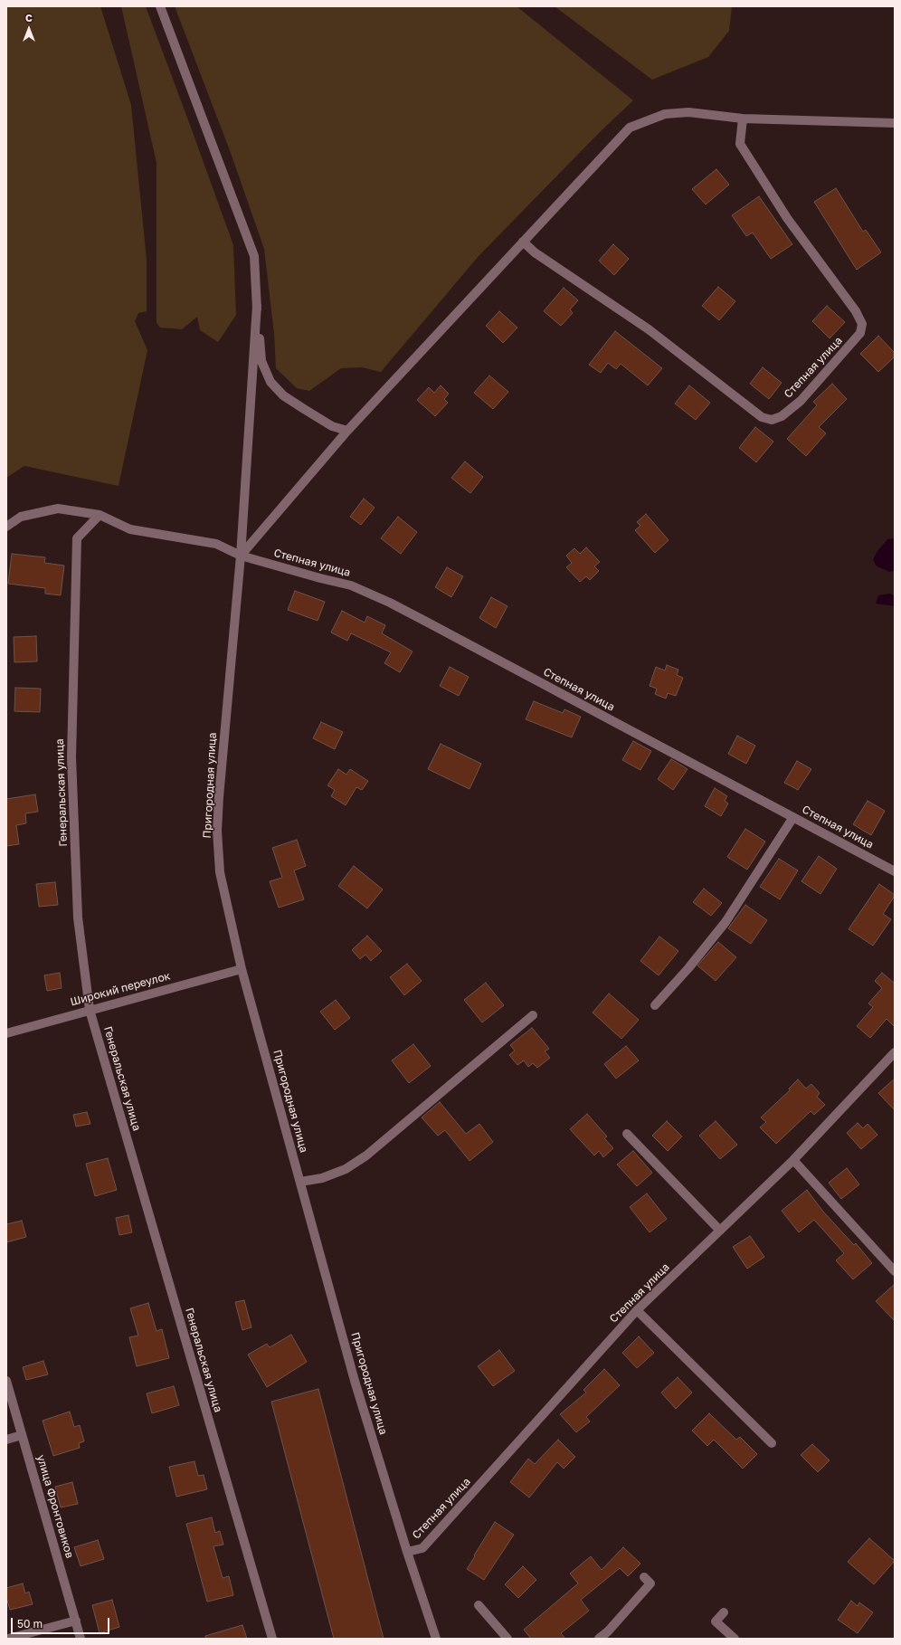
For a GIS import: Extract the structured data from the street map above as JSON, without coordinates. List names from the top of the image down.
{
  "streets": {
    "street": [
      "Степная улица",
      "Пригородная улица",
      "Генеральская улица",
      "Широкий переулок",
      "улица Фронтовиков"
    ]
  },
  "crossings": [
    ["Степная улица", "Пригородная улица"],
    ["Степная улица", "Генеральская улица"],
    ["Пригородная улица", "Широкий переулок"],
    ["Генеральская улица", "Широкий переулок"]
  ],
  "scale_bar": "50 m",
  "north": "top"
}
